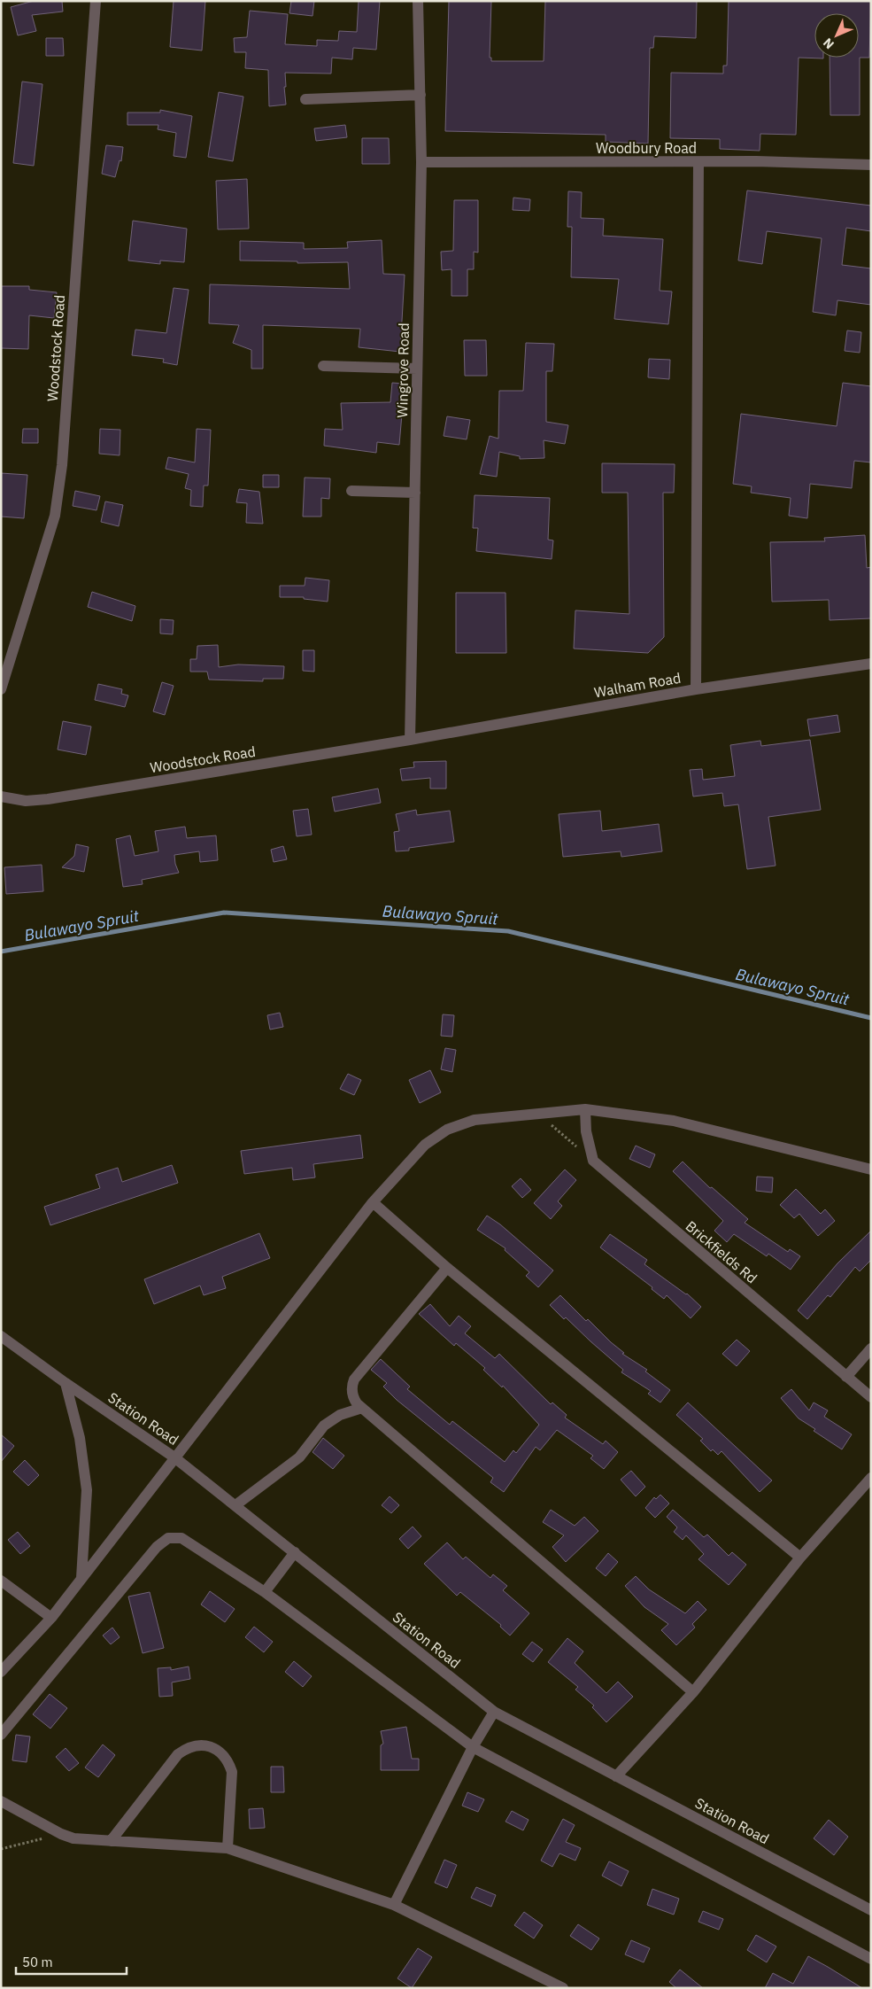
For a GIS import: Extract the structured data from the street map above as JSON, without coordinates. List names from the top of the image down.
{
  "streets": {
    "street": [
      "Woodbury Road",
      "Woodstock Road",
      "Wingrove Road",
      "Walham Road",
      "Brickfields Rd",
      "Station Road"
    ]
  },
  "crossings": [
    ["Woodbury Road", "Wingrove Road"],
    ["Woodstock Road", "Wingrove Road"],
    ["Woodstock Road", "Walham Road"],
    ["Wingrove Road", "Walham Road"]
  ],
  "water": ["Bulawayo Spruit"],
  "scale_bar": "50 m",
  "north": "bottom left"
}
